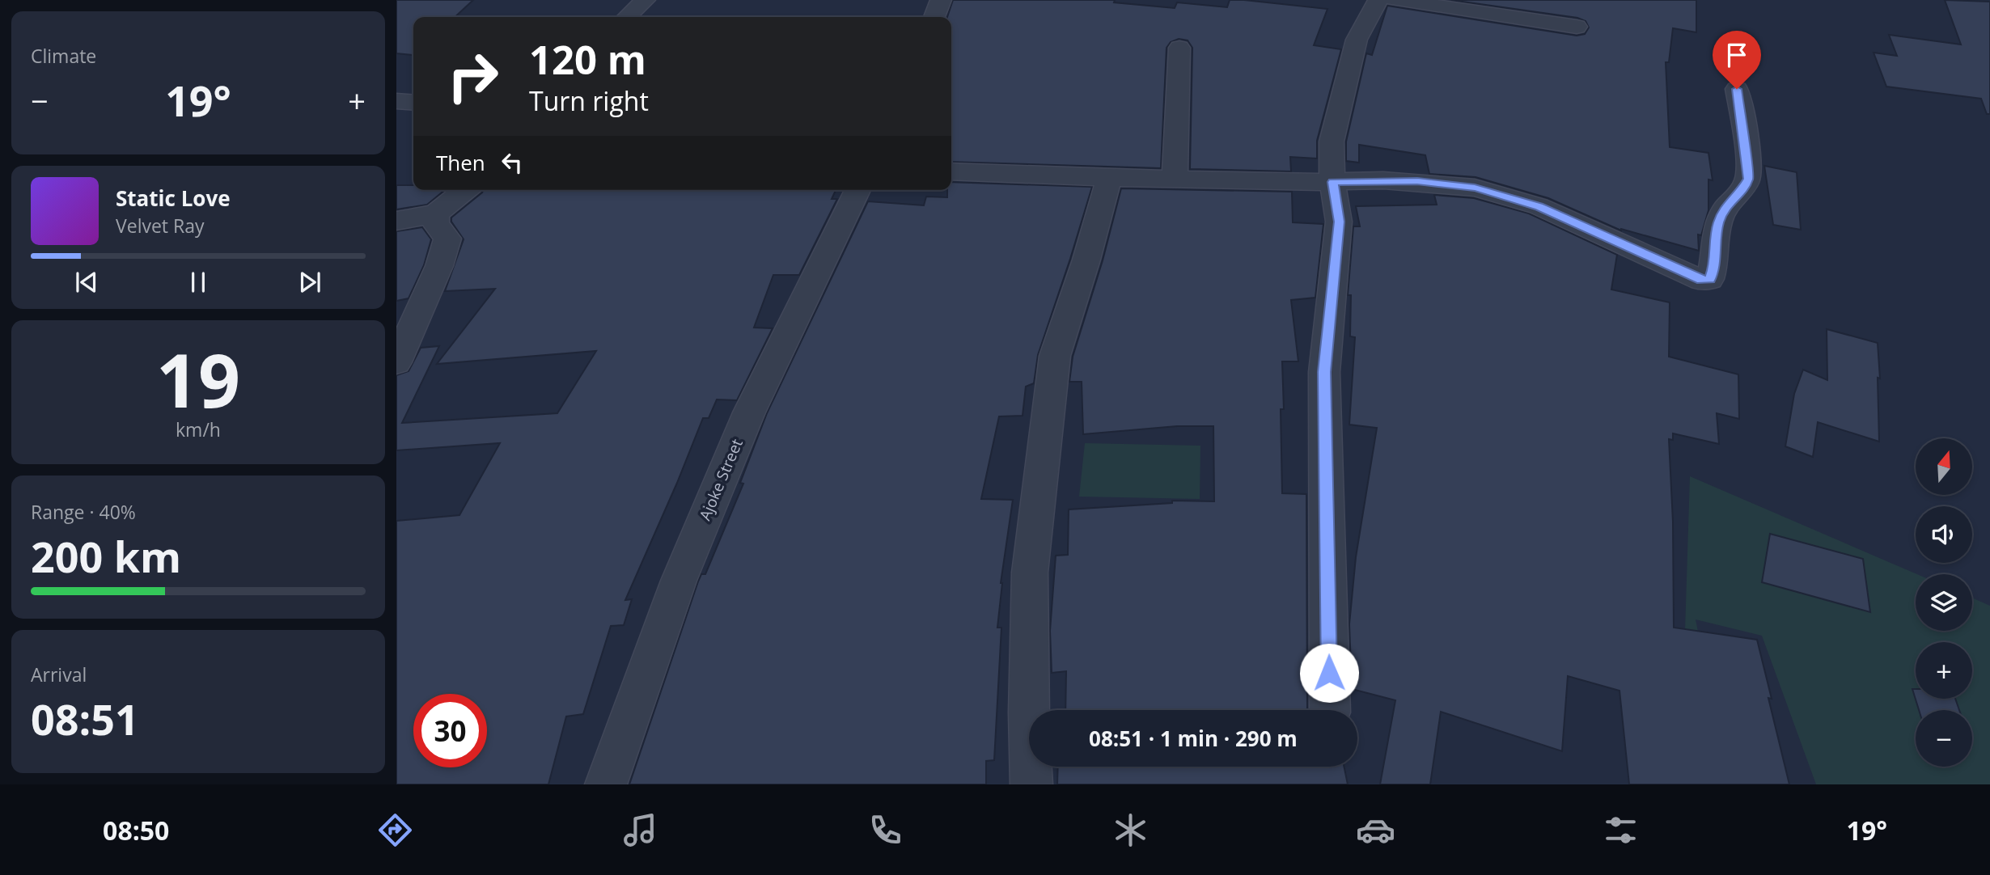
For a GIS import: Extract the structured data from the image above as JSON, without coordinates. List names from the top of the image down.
{
  "streets": {
    "street": ["Ajoke Street"]
  },
  "north": "top",
  "page": {
    "tile": [
      "Climate",
      ["19", "km/h"],
      ["Range · 40%", "200 km"],
      ["Arrival", "08:51"]
    ],
    "turn": ["120 m", "Turn right"],
    "heat": ["−", "19°", "+"],
    "then": "Then",
    "song": ["Static Love", "Velvet Ray"],
    "map_buttons": ["+", "−"],
    "limit": "30",
    "trip": "08:51 · 1 min · 290 m",
    "tabs": ["08:50", "19°"]
  }
}
